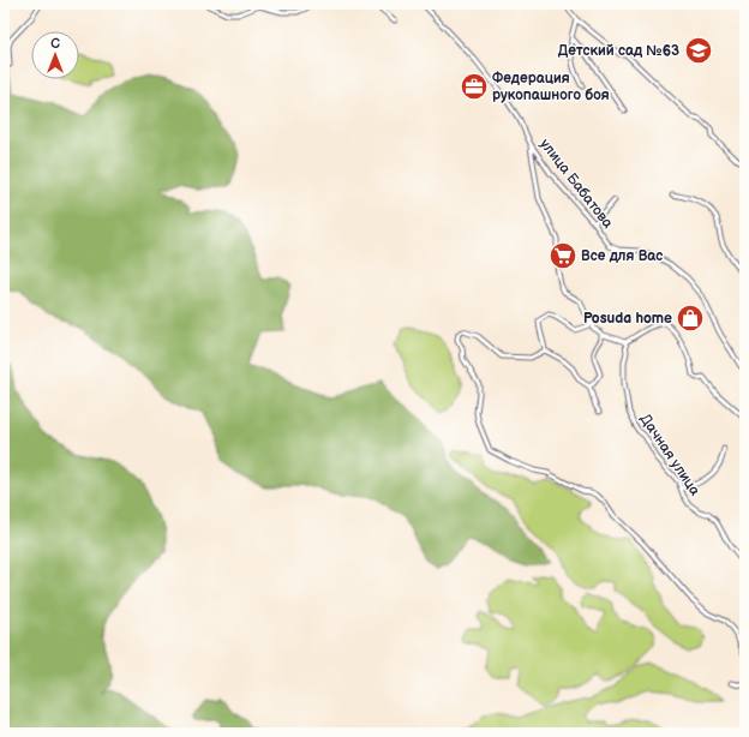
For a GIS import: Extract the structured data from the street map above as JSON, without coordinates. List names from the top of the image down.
{
  "streets": {
    "street": ["улица Бабатова", "Дачная улица"]
  },
  "places": {
    "school or university": ["Детский сад №63"],
    "office": ["Федерация рукопашного боя"],
    "supermarket": ["Все для Вас"],
    "shop": ["Posuda home"]
  },
  "north": "top"
}
